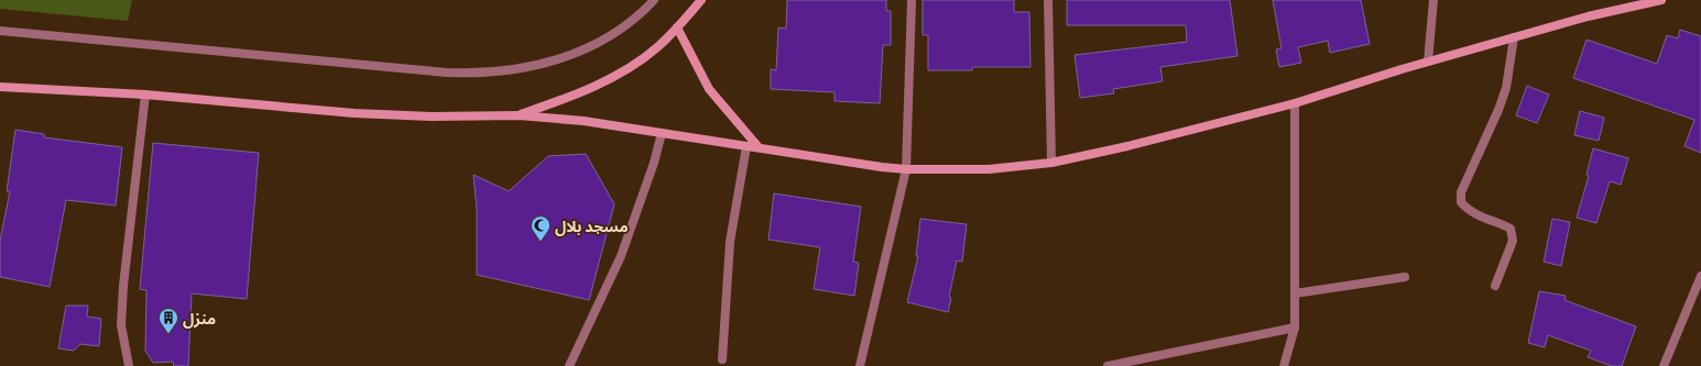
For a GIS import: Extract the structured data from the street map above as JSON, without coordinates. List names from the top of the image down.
{
  "places": {
    "mosque": ["مسجد بلال"],
    "building": ["منزل"]
  }
}
